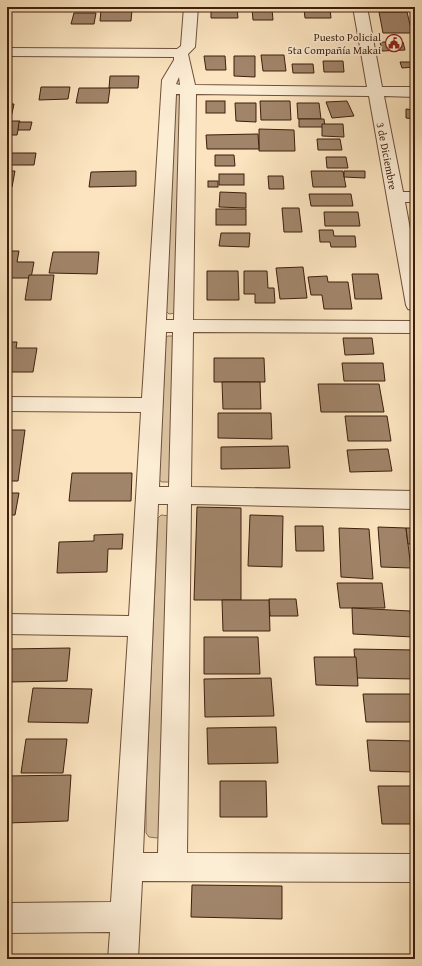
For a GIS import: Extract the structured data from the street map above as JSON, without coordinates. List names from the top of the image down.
{
  "streets": {
    "street": ["3 de Diciembre"]
  },
  "places": {
    "public building": ["Puesto Policial 5ta Compañía Makai"]
  }
}
